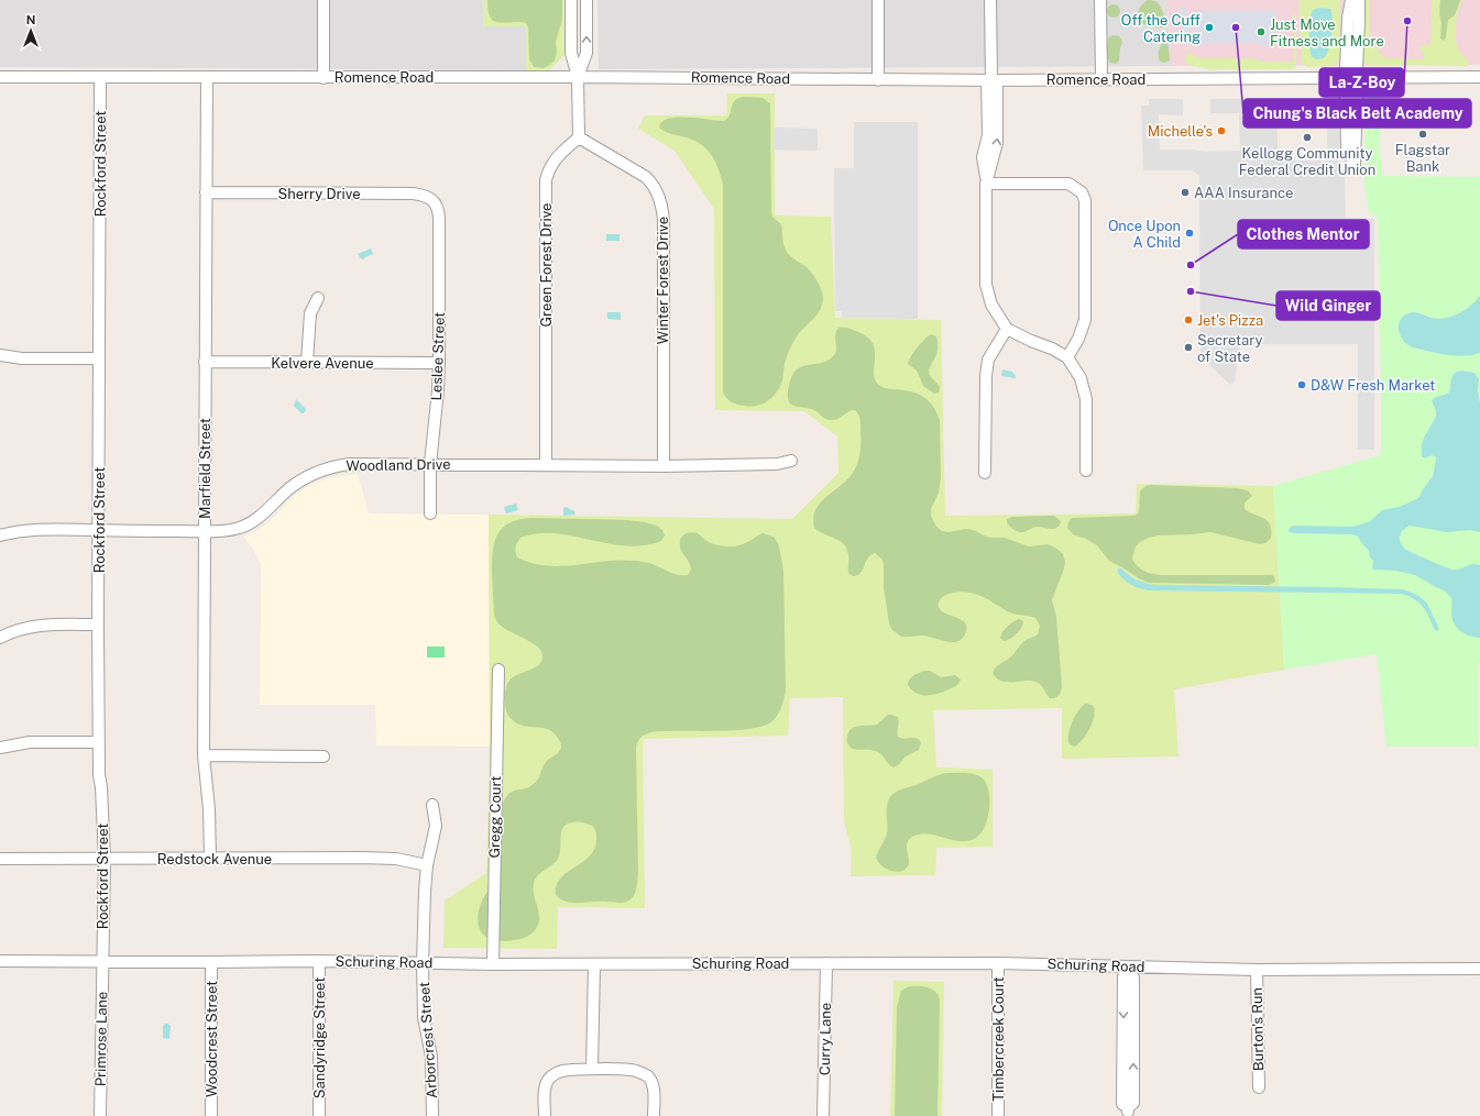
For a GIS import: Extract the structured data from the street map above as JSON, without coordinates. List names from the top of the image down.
{
  "streets": {
    "street": [
      "Romence Road",
      "Rockford Street",
      "Sherry Drive",
      "Green Forest Drive",
      "Winter Forest Drive",
      "Leslee Street",
      "Kelvere Avenue",
      "Woodland Drive",
      "Marfield Street",
      "Gregg Court",
      "Redstock Avenue",
      "Schuring Road",
      "Burton's Run",
      "Sandyridge Street",
      "Primrose Lane",
      "Woodcrest Street",
      "Curry Lane",
      "Timbercreek Court",
      "Arborcrest Street"
    ]
  },
  "crossings": [
    ["Romence Road", "Rockford Street"],
    ["Romence Road", "Marfield Street"],
    ["Rockford Street", "Woodland Drive"],
    ["Rockford Street", "Redstock Avenue"],
    ["Rockford Street", "Schuring Road"],
    ["Rockford Street", "Primrose Lane"],
    ["Sherry Drive", "Leslee Street"],
    ["Sherry Drive", "Marfield Street"],
    ["Green Forest Drive", "Winter Forest Drive"],
    ["Green Forest Drive", "Woodland Drive"],
    ["Winter Forest Drive", "Woodland Drive"],
    ["Leslee Street", "Kelvere Avenue"],
    ["Leslee Street", "Woodland Drive"],
    ["Kelvere Avenue", "Marfield Street"],
    ["Woodland Drive", "Marfield Street"],
    ["Marfield Street", "Redstock Avenue"],
    ["Gregg Court", "Schuring Road"],
    ["Redstock Avenue", "Arborcrest Street"],
    ["Schuring Road", "Burton's Run"],
    ["Schuring Road", "Sandyridge Street"],
    ["Schuring Road", "Primrose Lane"],
    ["Schuring Road", "Woodcrest Street"],
    ["Schuring Road", "Curry Lane"],
    ["Schuring Road", "Timbercreek Court"],
    ["Schuring Road", "Arborcrest Street"]
  ],
  "places": [
    "La-Z-Boy",
    "Off the Cuff Catering",
    "Chung's Black Belt Academy",
    "Just Move Fitness and More",
    "Michelle's",
    "Flagstar Bank",
    "Kellogg Community Federal Credit Union",
    "AAA Insurance",
    "Once Upon A Child",
    "Clothes Mentor",
    "Wild Ginger",
    "Jet's Pizza",
    "Secretary of State",
    "D&W Fresh Market"
  ],
  "north": "top"
}
